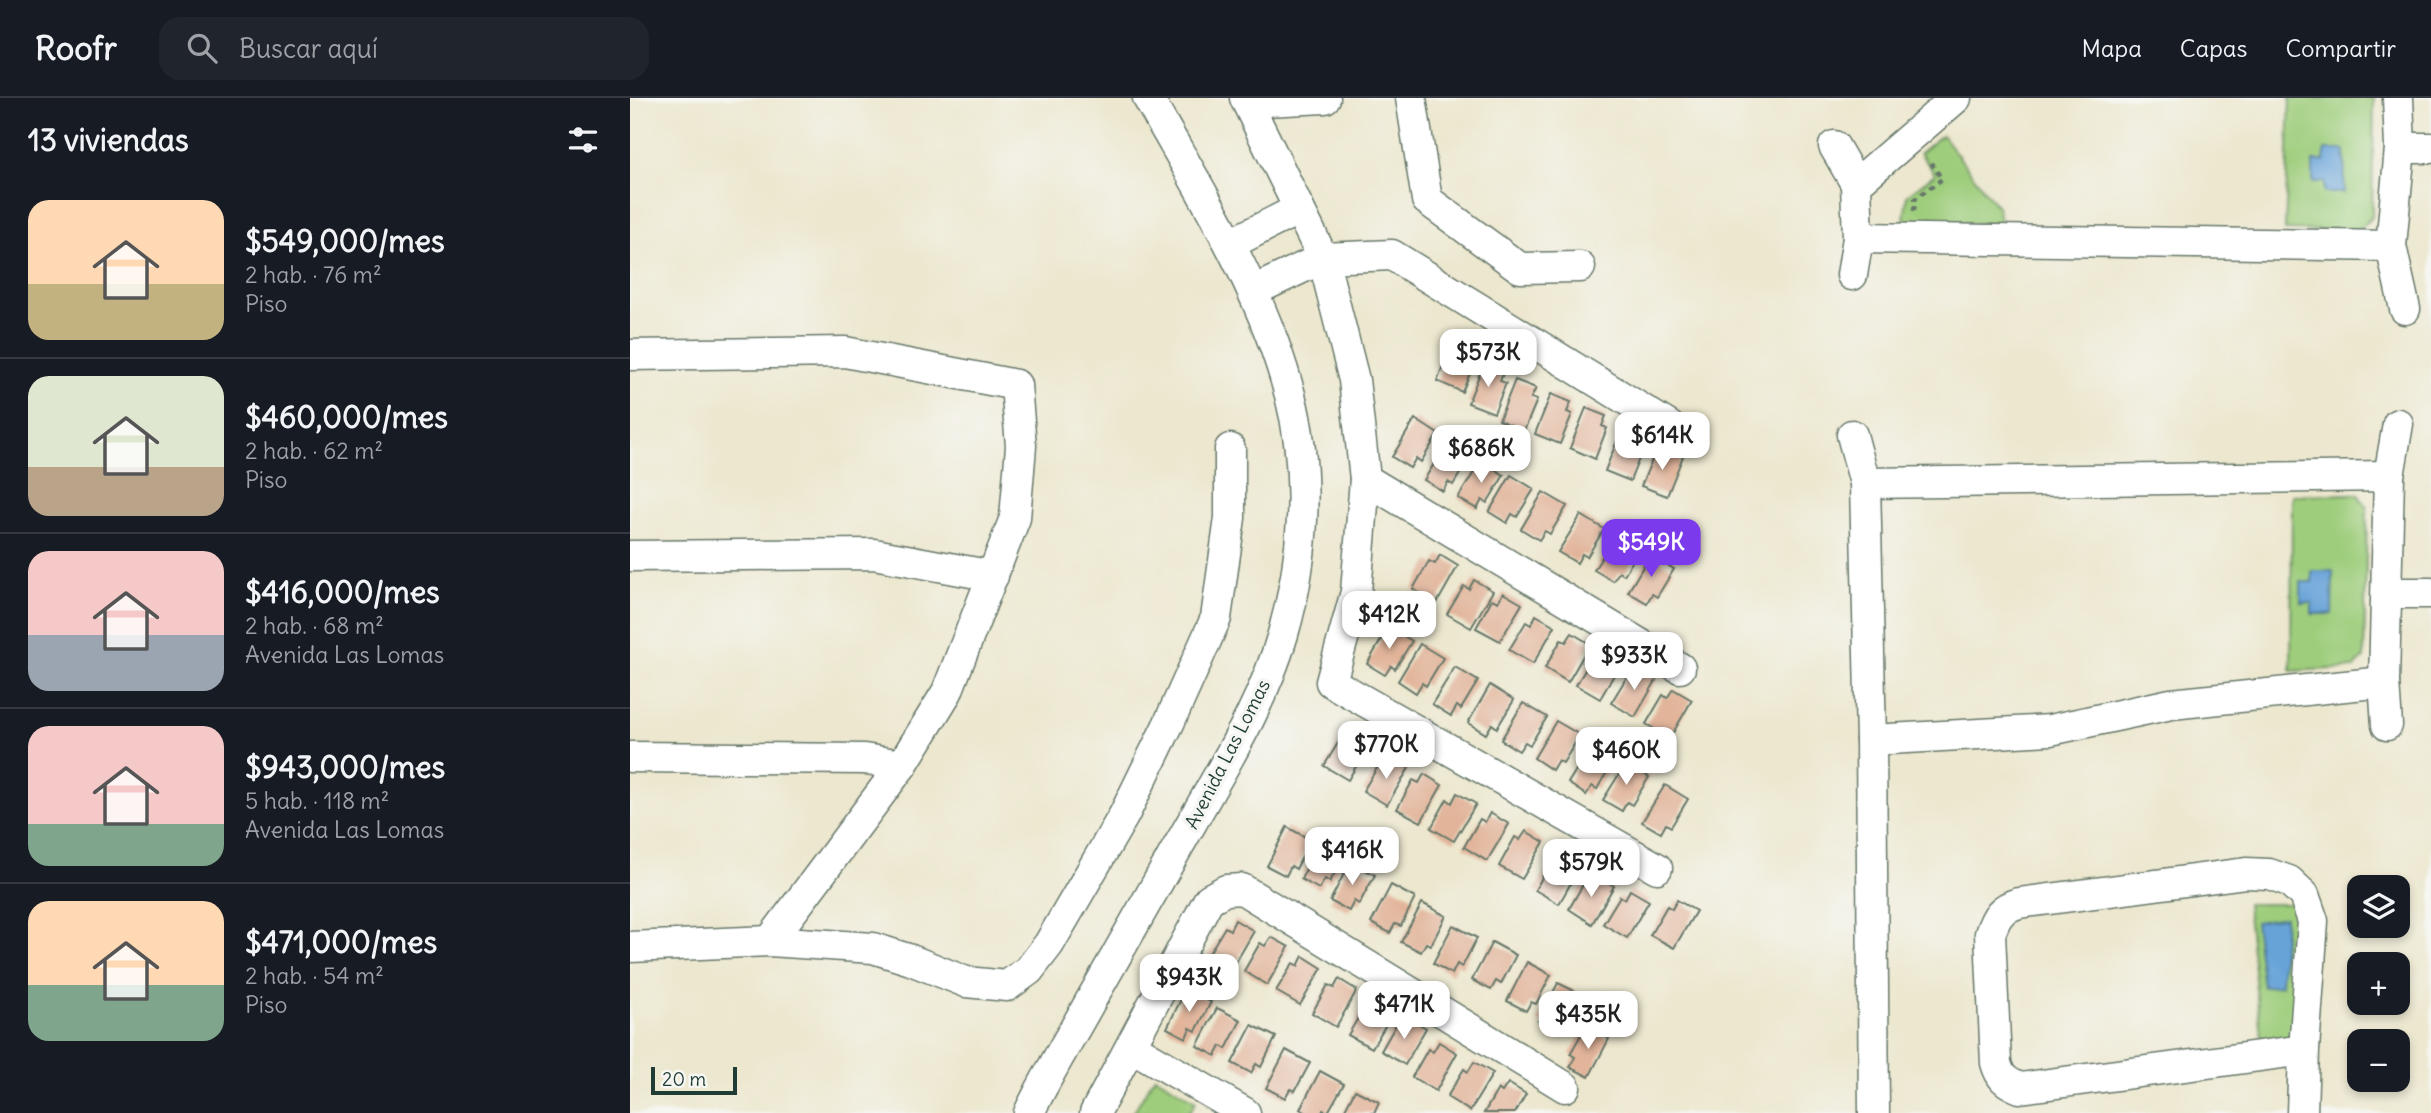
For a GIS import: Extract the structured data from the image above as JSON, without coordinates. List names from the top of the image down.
{
  "streets": {
    "street": ["Avenida Las Lomas"]
  },
  "scale_bar": "20 m",
  "page": {
    "header": "Roofr",
    "search": "Buscar aquí",
    "nav": ["Mapa", "Capas", "Compartir"],
    "heading": "13 viviendas",
    "list": [
      {
        "name": "$549,000/mes",
        "note": "2 hab. · 76 m² · Piso"
      },
      {
        "name": "$460,000/mes",
        "note": "2 hab. · 62 m² · Piso"
      },
      {
        "name": "$416,000/mes",
        "note": "2 hab. · 68 m² · Avenida Las Lomas"
      },
      {
        "name": "$943,000/mes",
        "note": "5 hab. · 118 m² · Avenida Las Lomas"
      },
      {
        "name": "$471,000/mes",
        "note": "2 hab. · 54 m² · Piso"
      }
    ],
    "price": [
      "$573K",
      "$614K",
      "$686K",
      "$549K",
      "$412K",
      "$933K",
      "$770K",
      "$460K",
      "$416K",
      "$579K",
      "$943K",
      "$471K",
      "$435K"
    ],
    "map_buttons": ["+", "−"],
    "scale": "20 m"
  }
}
